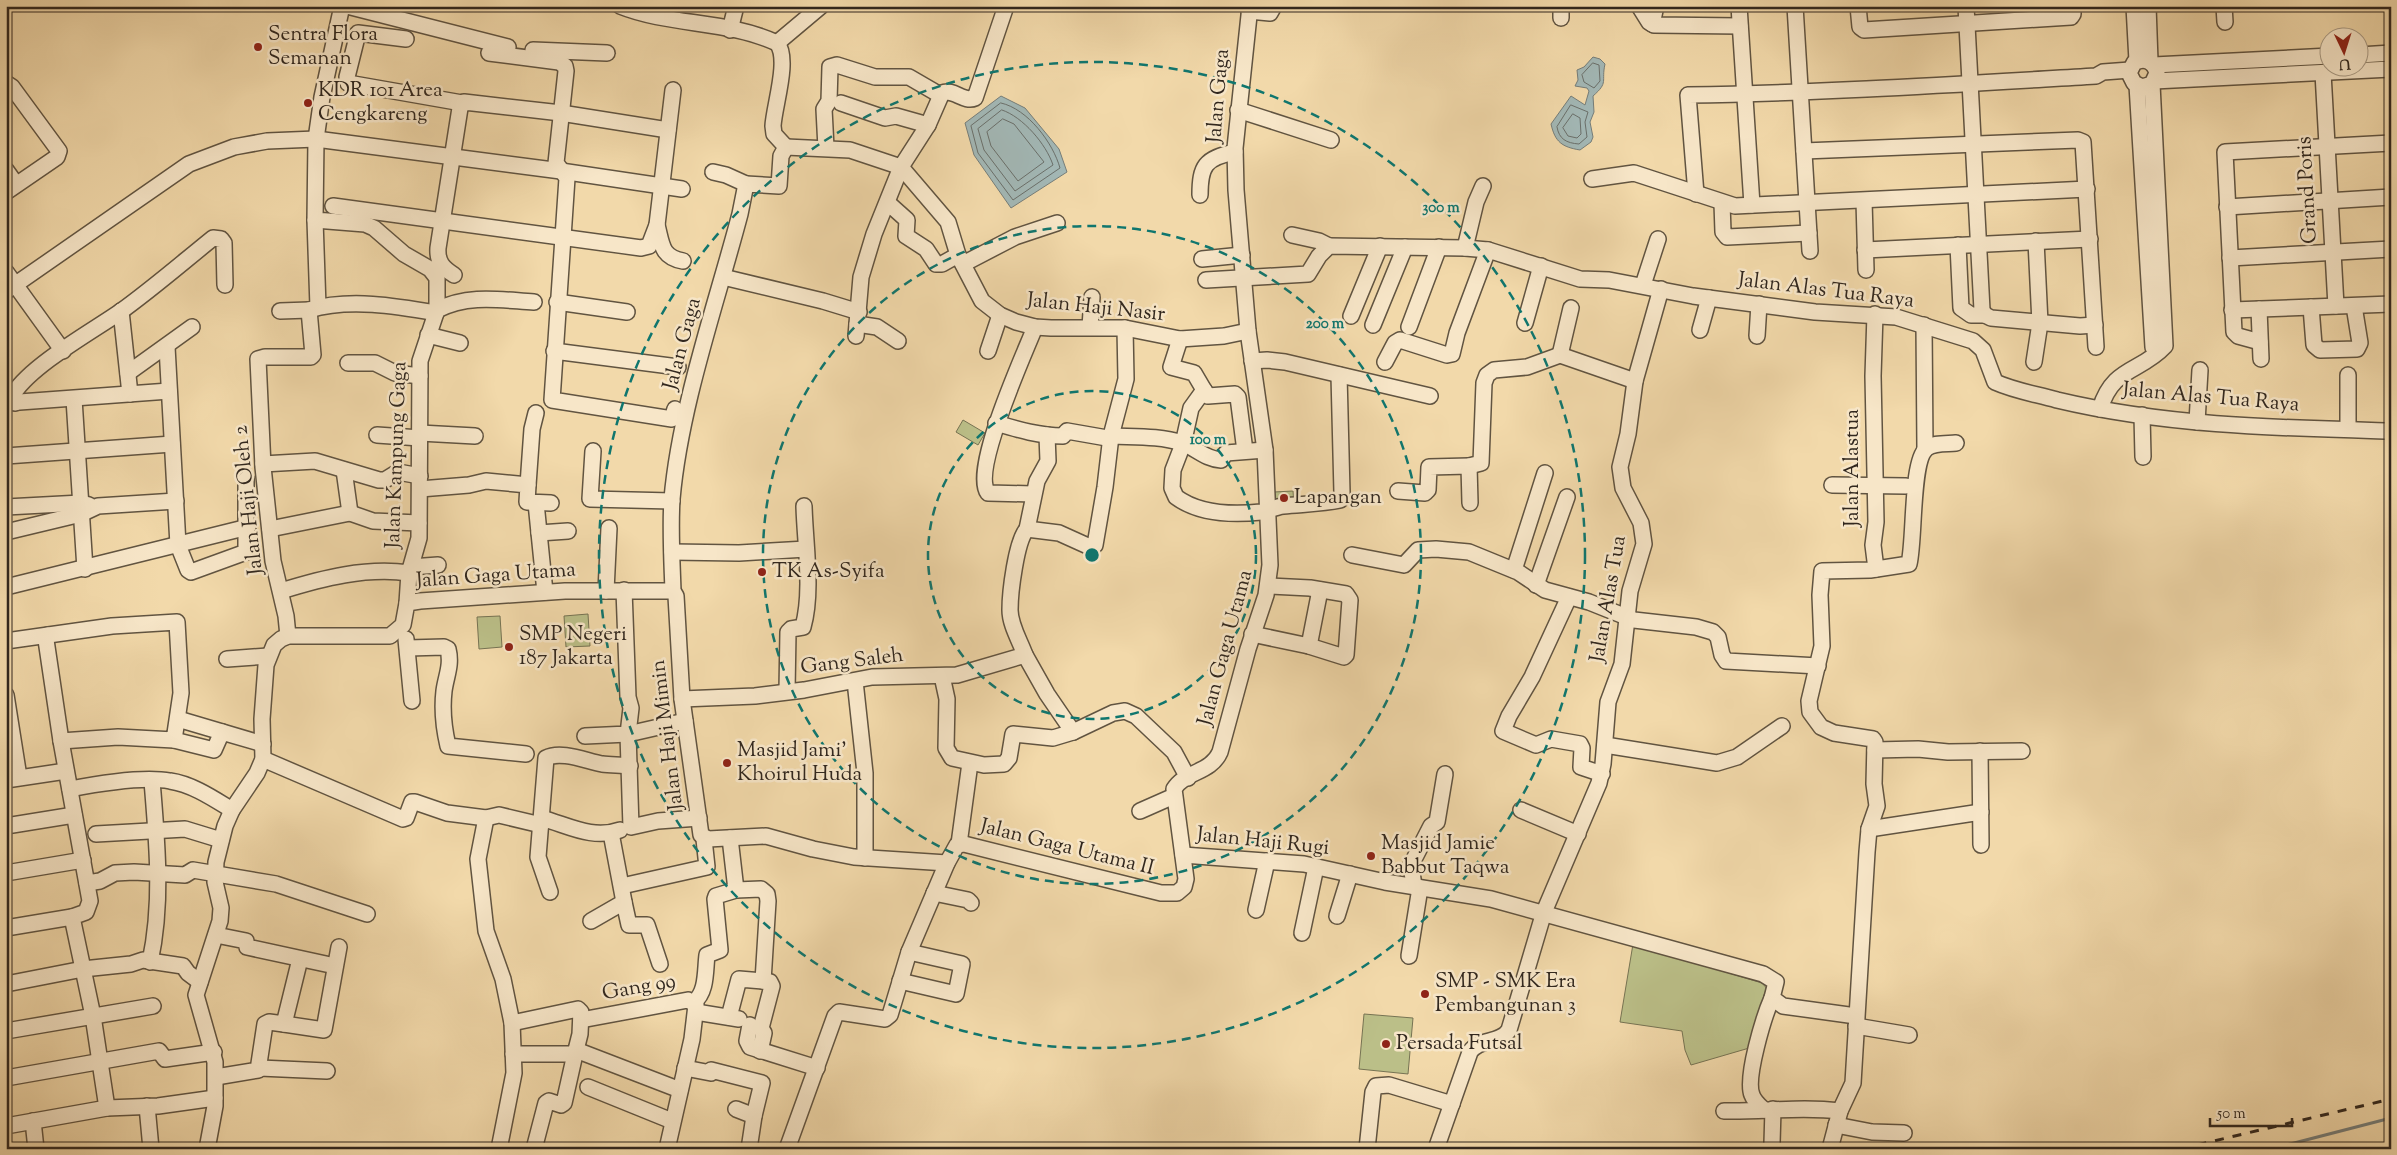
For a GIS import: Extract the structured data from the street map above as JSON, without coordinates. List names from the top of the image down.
{
  "streets": {
    "street": [
      "Jalan Gaga",
      "Grand Poris",
      "Jalan Alas Tua Raya",
      "Jalan Haji Nasir",
      "Jalan Kampung Gaga",
      "Jalan Alastua",
      "Jalan Haji Oleh 2",
      "Jalan Gaga Utama",
      "Jalan Alas Tua",
      "Gang Saleh",
      "Jalan Haji Mimin",
      "Jalan Haji Rugi",
      "Jalan Gaga Utama II",
      "Gang 99"
    ]
  },
  "crossings": [
    ["Jalan Gaga", "Jalan Gaga Utama"],
    ["Jalan Gaga", "Jalan Haji Mimin"],
    ["Jalan Alas Tua Raya", "Jalan Alastua"],
    ["Jalan Alas Tua Raya", "Jalan Alas Tua"],
    ["Jalan Haji Nasir", "Jalan Gaga Utama"],
    ["Jalan Kampung Gaga", "Jalan Gaga Utama"],
    ["Jalan Gaga Utama", "Jalan Haji Mimin"],
    ["Jalan Alas Tua", "Jalan Haji Rugi"],
    ["Gang Saleh", "Jalan Haji Mimin"],
    ["Jalan Haji Rugi", "Jalan Gaga Utama II"]
  ],
  "places": [
    "Sentra Flora Semanan",
    "KDR 101 Area Cengkareng",
    "Lapangan",
    "TK As-Syifa",
    "SMP Negeri 187 Jakarta",
    "Masjid Jami' Khoirul Huda",
    "Masjid Jamie Babbut Taqwa",
    "SMP - SMK Era Pembangunan 3",
    "Persada Futsal"
  ],
  "scale_bar": "50 m",
  "north": "bottom",
  "rings": ["300 m", "200 m", "100 m"]
}
